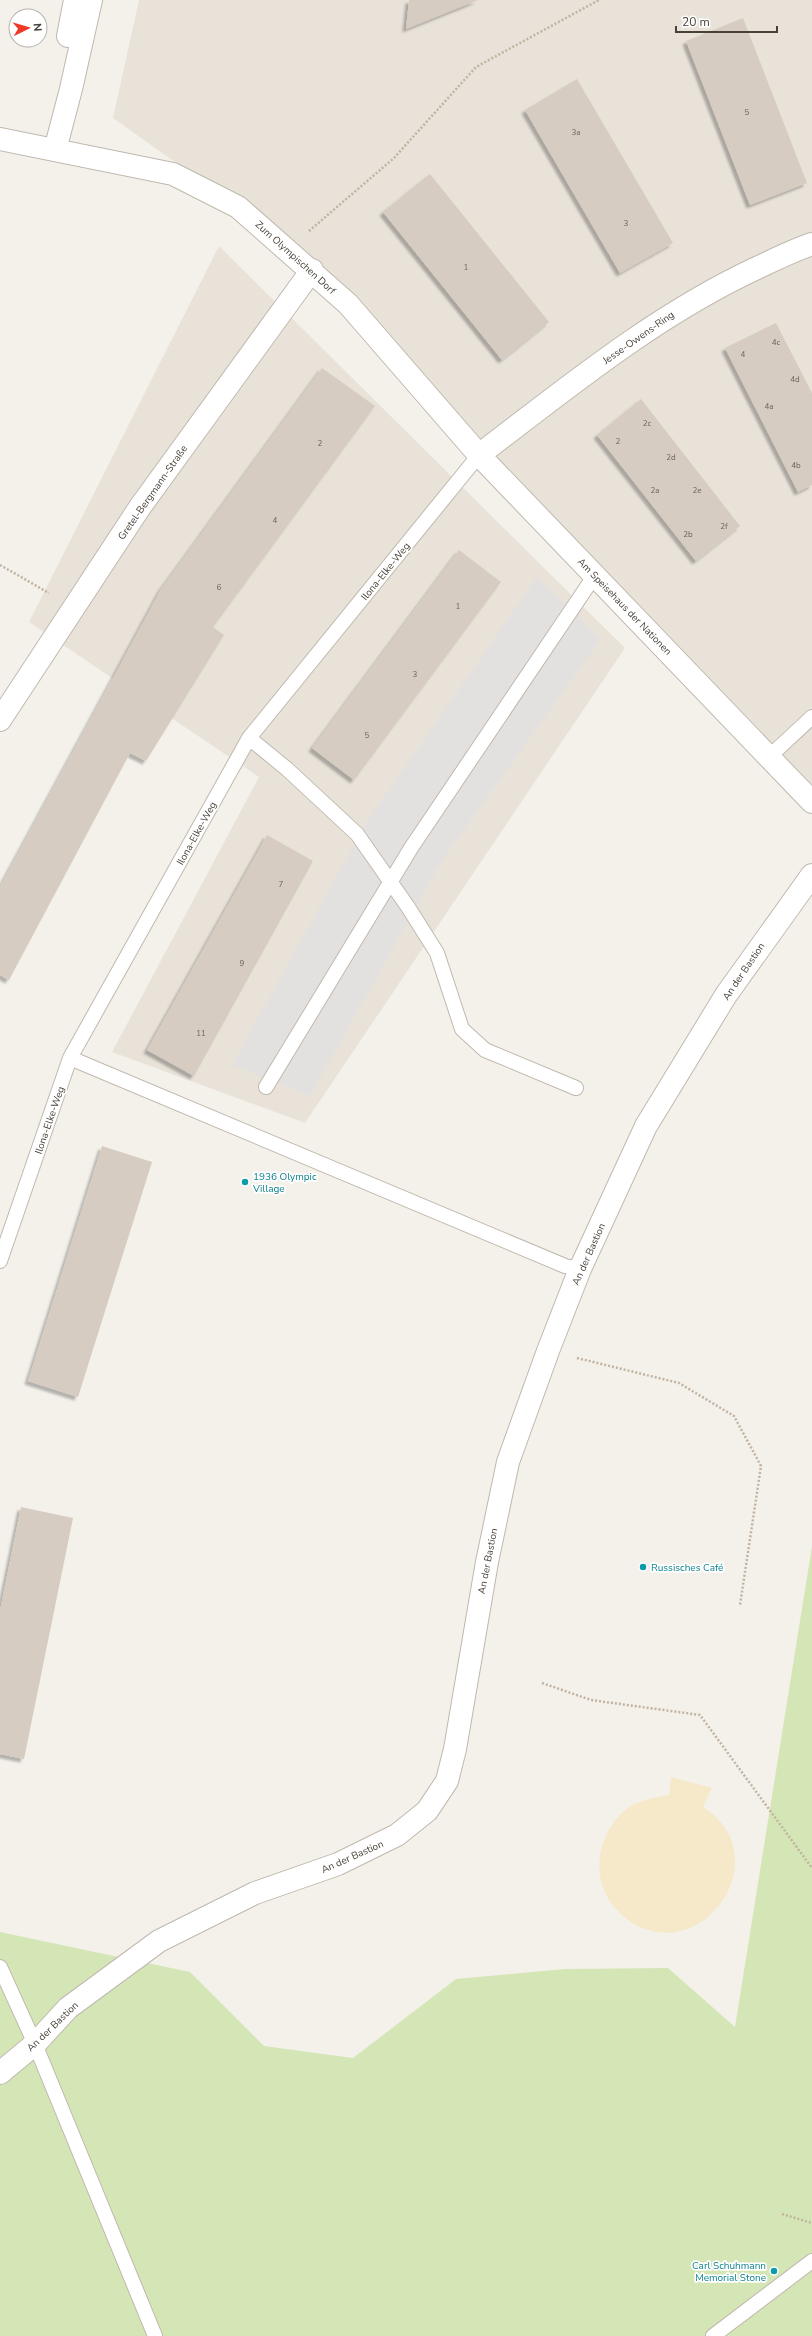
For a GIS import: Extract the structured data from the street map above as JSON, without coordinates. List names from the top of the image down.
{
  "streets": {
    "street": [
      "Zum Olympischen Dorf",
      "Jesse-Owens-Ring",
      "Gretel-Bergmann-Straße",
      "Am Speisehaus der Nationen",
      "An der Bastion"
    ],
    "lane": ["Ilona-Elke-Weg"]
  },
  "crossings": [
    ["Zum Olympischen Dorf", "Jesse-Owens-Ring"],
    ["Zum Olympischen Dorf", "Gretel-Bergmann-Straße"],
    ["Zum Olympischen Dorf", "Ilona-Elke-Weg"],
    ["Zum Olympischen Dorf", "Am Speisehaus der Nationen"],
    ["Jesse-Owens-Ring", "Ilona-Elke-Weg"],
    ["Jesse-Owens-Ring", "Am Speisehaus der Nationen"],
    ["Ilona-Elke-Weg", "Am Speisehaus der Nationen"]
  ],
  "places": ["1936 Olympic Village", "Russisches Café", "Carl Schuhmann Memorial Stone"],
  "house_numbers": [
    "5",
    "3a",
    "3",
    "1",
    "4c",
    "4",
    "4d",
    "4a",
    "2c",
    "2",
    "2",
    "2d",
    "4b",
    "2a",
    "2e",
    "4",
    "2f",
    "2b",
    "6",
    "1",
    "3",
    "5",
    "7",
    "9",
    "11"
  ],
  "scale_bar": "20 m",
  "north": "right"
}
